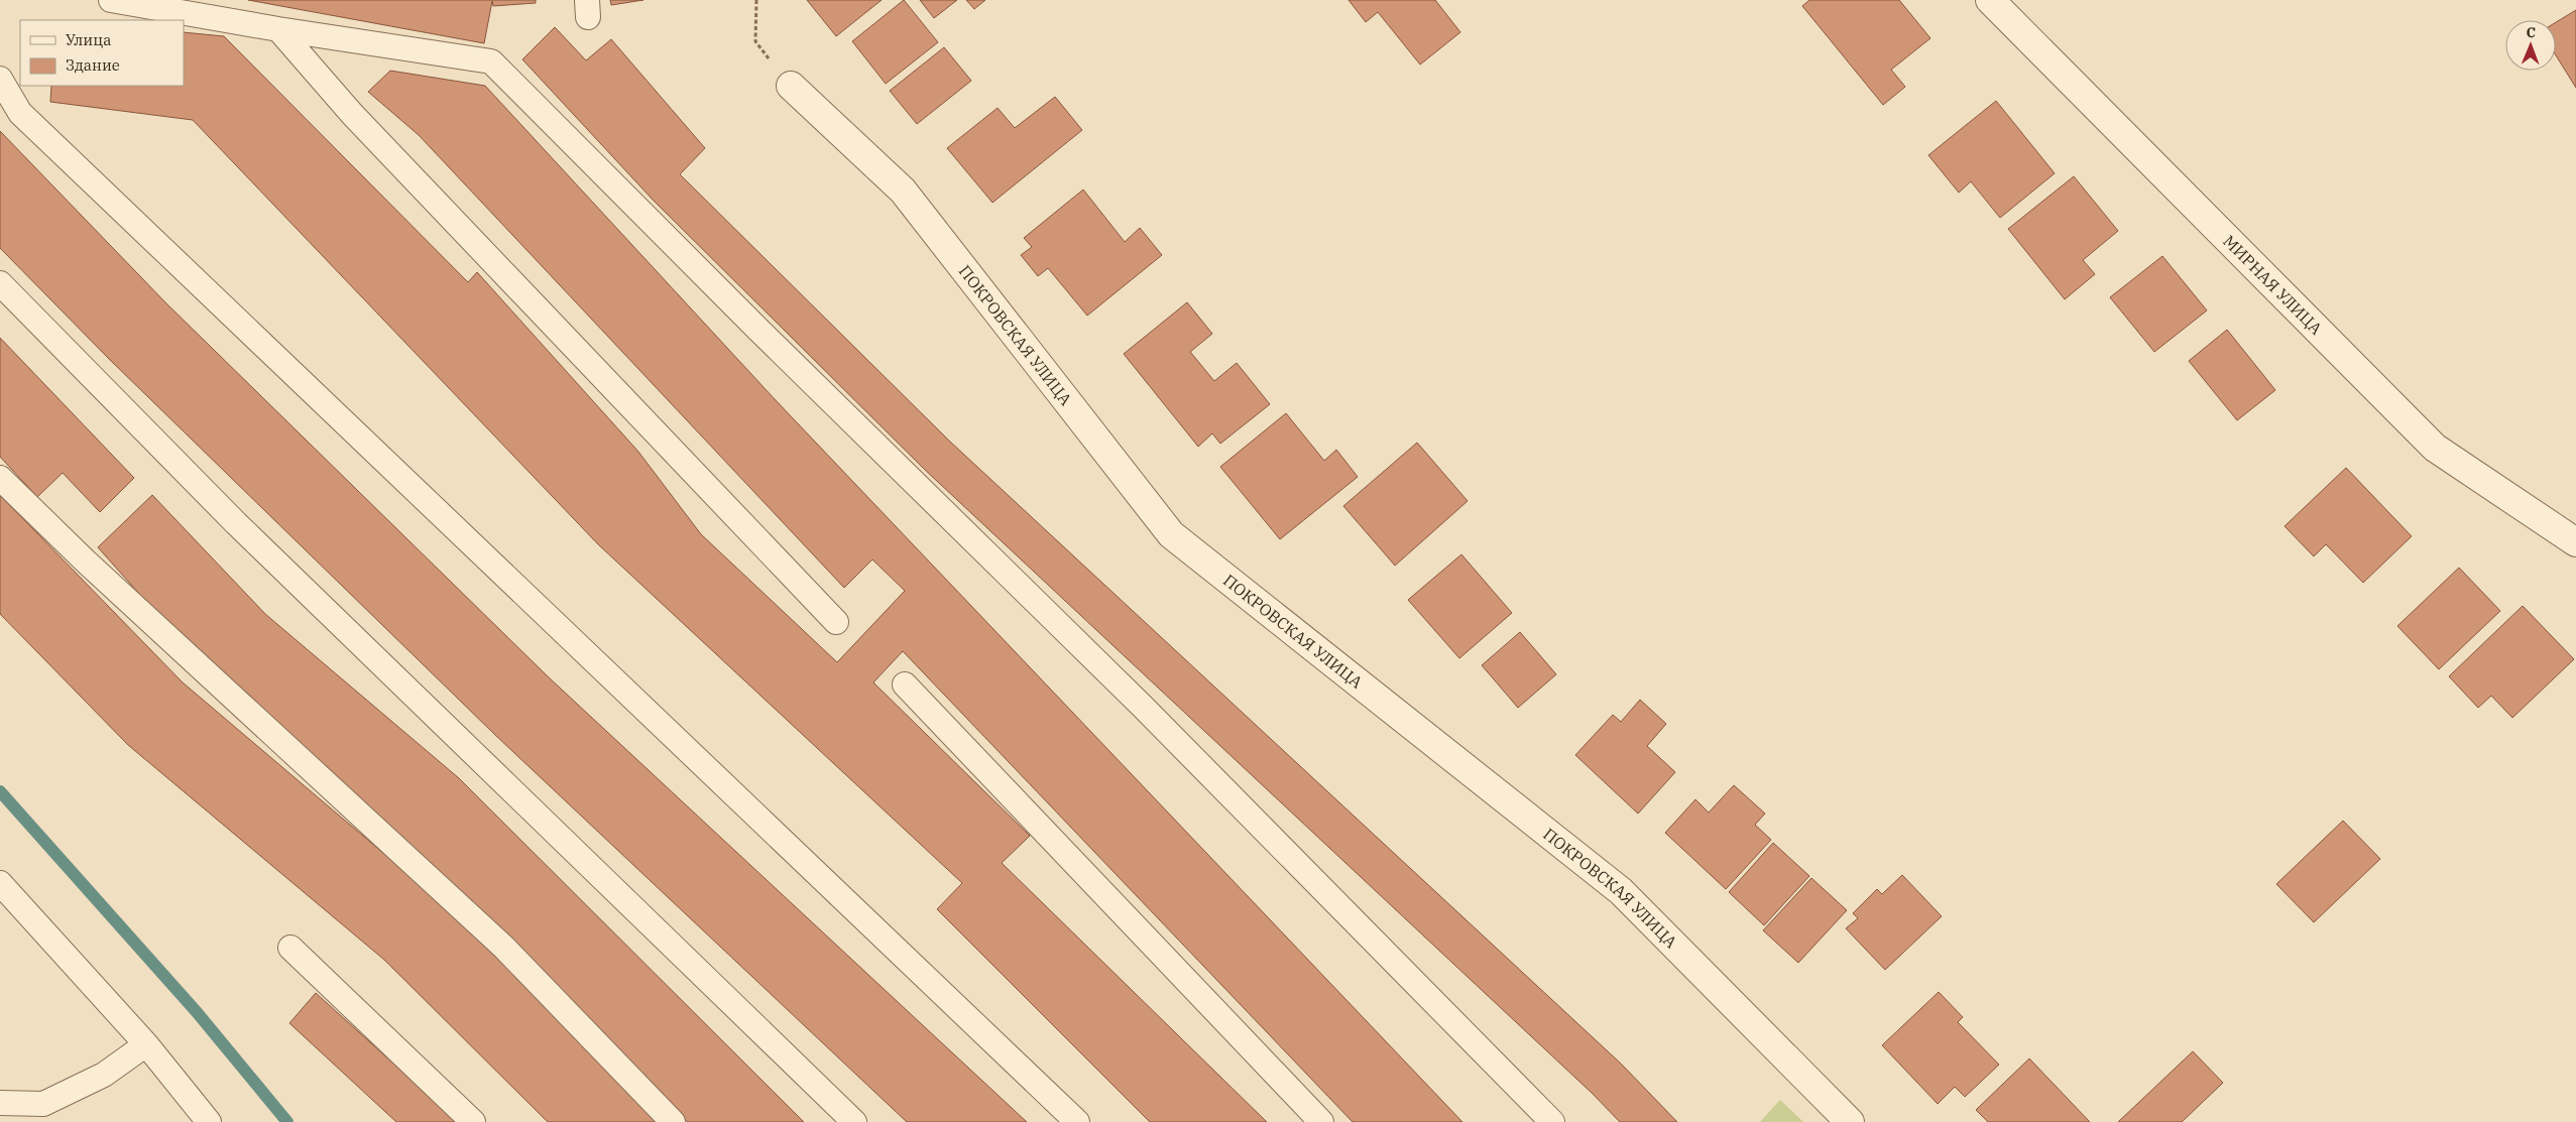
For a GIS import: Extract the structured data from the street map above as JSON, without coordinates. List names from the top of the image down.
{
  "streets": {
    "street": ["МИРНАЯ УЛИЦА", "ПОКРОВСКАЯ УЛИЦА"]
  },
  "legend": ["Улица", "Здание"],
  "north": "top"
}
